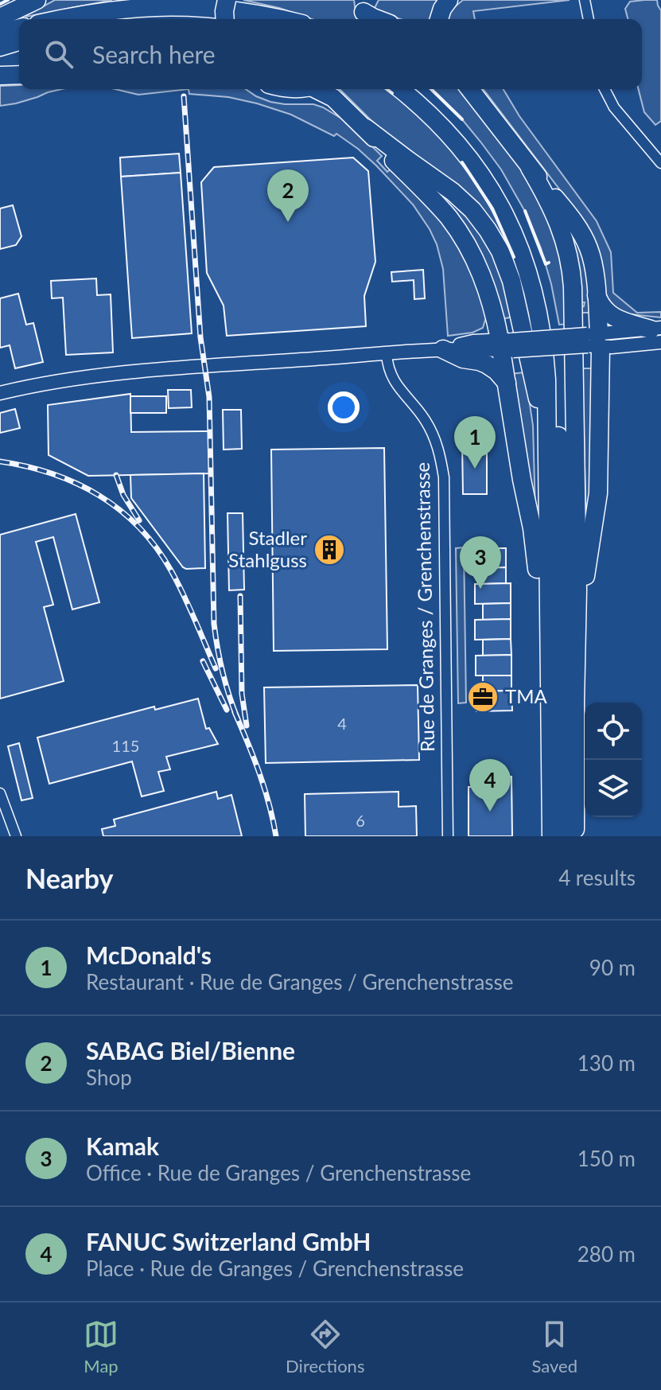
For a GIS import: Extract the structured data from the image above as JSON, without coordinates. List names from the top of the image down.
{
  "streets": {
    "street": ["Rue de Granges / Grenchenstrasse"]
  },
  "places": {
    "building": ["Stadler Stahlguss"],
    "office": ["TMA"]
  },
  "house_numbers": ["4", "115", "6"],
  "page": {
    "search": "Search here",
    "pins": [
      "2",
      "1",
      "3",
      "4"
    ],
    "heading": ["Nearby", "4 results"],
    "list": [
      {
        "mark": "1",
        "name": "McDonald's",
        "note": "Restaurant · Rue de Granges / Grenchenstrasse",
        "value": "90 m"
      },
      {
        "mark": "2",
        "name": "SABAG Biel/Bienne",
        "note": "Shop",
        "value": "130 m"
      },
      {
        "mark": "3",
        "name": "Kamak",
        "note": "Office · Rue de Granges / Grenchenstrasse",
        "value": "150 m"
      },
      {
        "mark": "4",
        "name": "FANUC Switzerland GmbH",
        "note": "Place · Rue de Granges / Grenchenstrasse",
        "value": "280 m"
      }
    ],
    "nav": ["Map", "Directions", "Saved"]
  }
}
